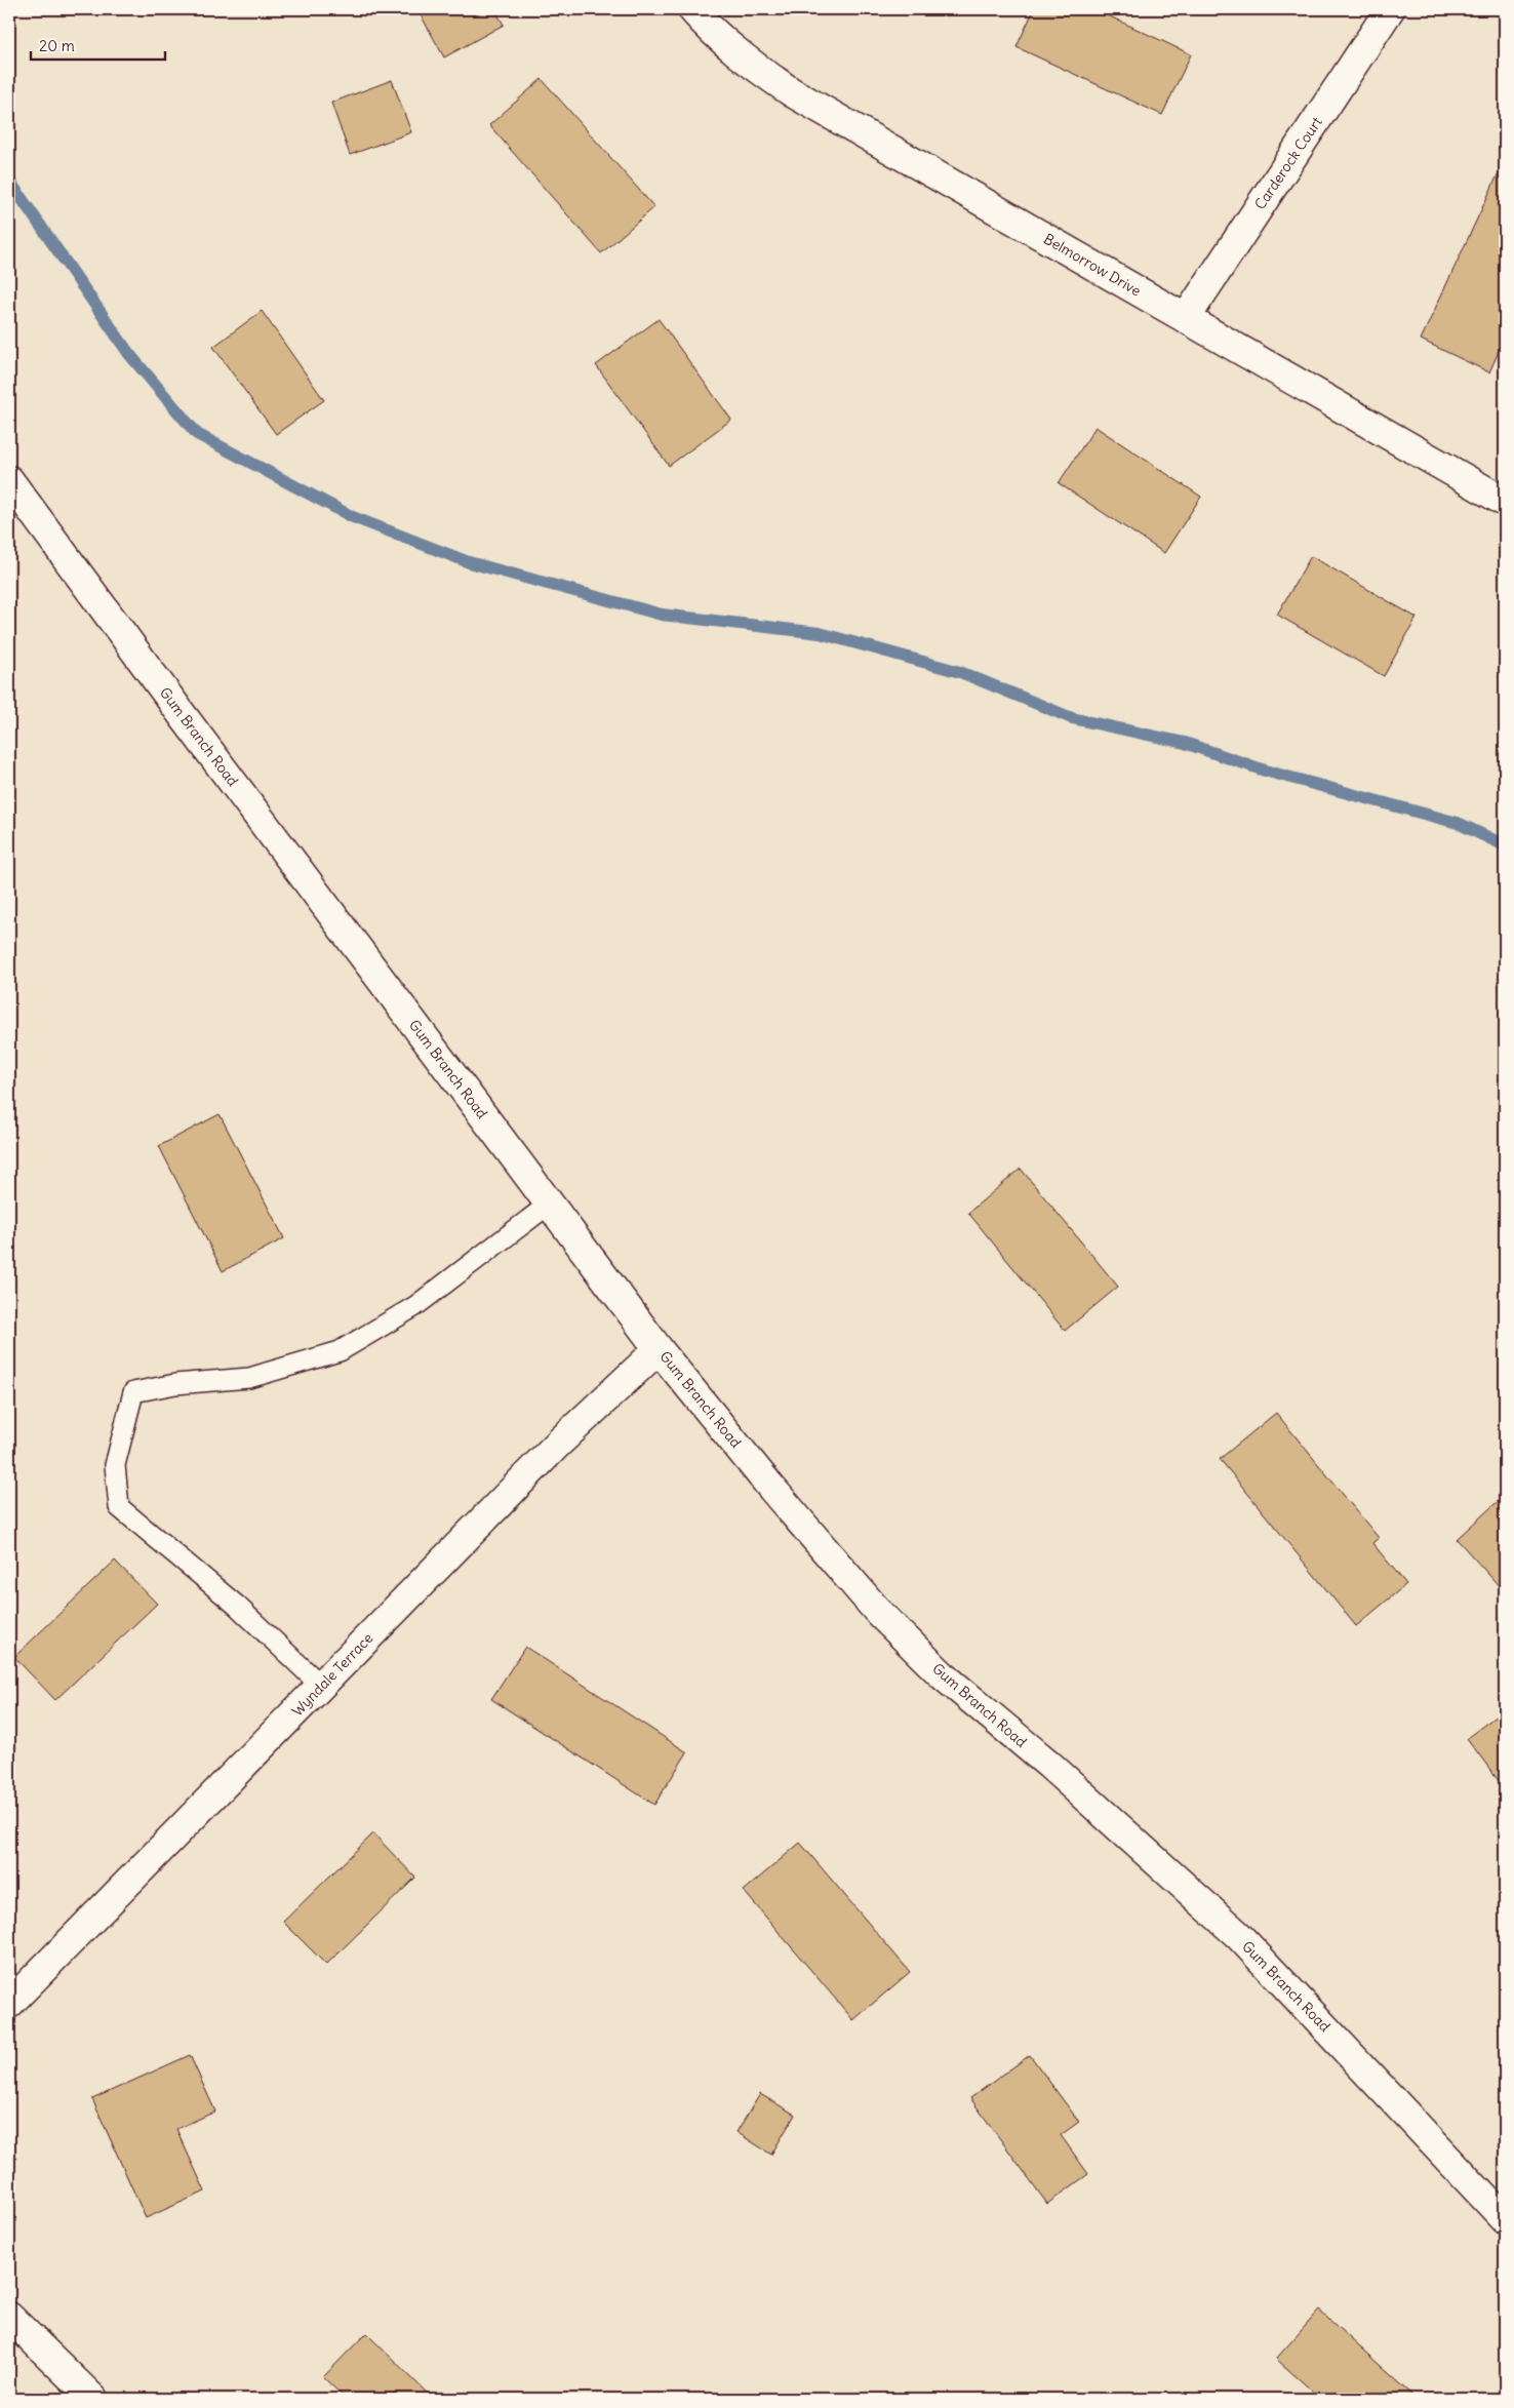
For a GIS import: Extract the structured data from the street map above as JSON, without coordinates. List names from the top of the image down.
{
  "streets": {
    "street": [
      "Carderock Court",
      "Belmorrow Drive",
      "Gum Branch Road",
      "Wyndale Terrace"
    ]
  },
  "crossings": [
    ["Carderock Court", "Belmorrow Drive"],
    ["Gum Branch Road", "Wyndale Terrace"]
  ],
  "scale_bar": "20 m"
}
